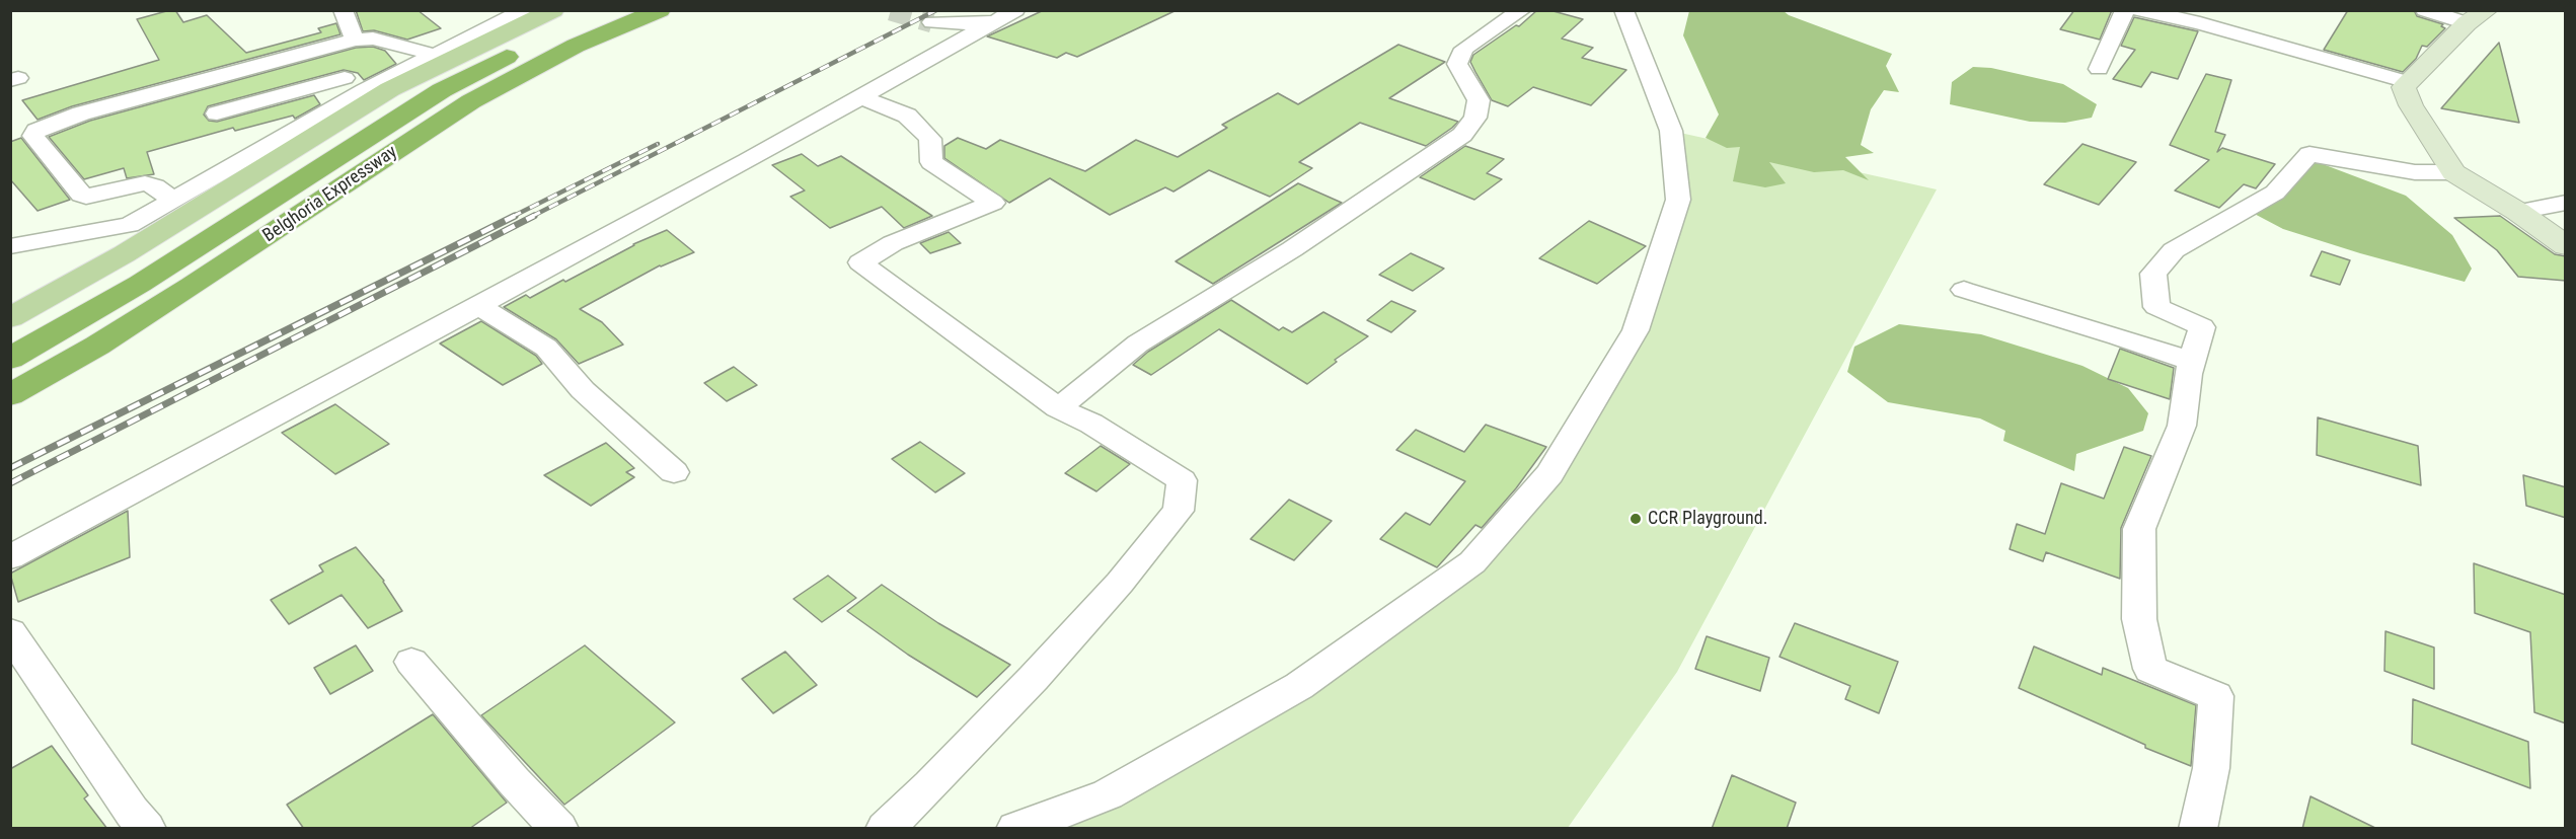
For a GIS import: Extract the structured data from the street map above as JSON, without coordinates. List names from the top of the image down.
{
  "streets": {
    "highway": ["Belghoria Expressway"]
  },
  "places": ["CCR Playground."]
}
